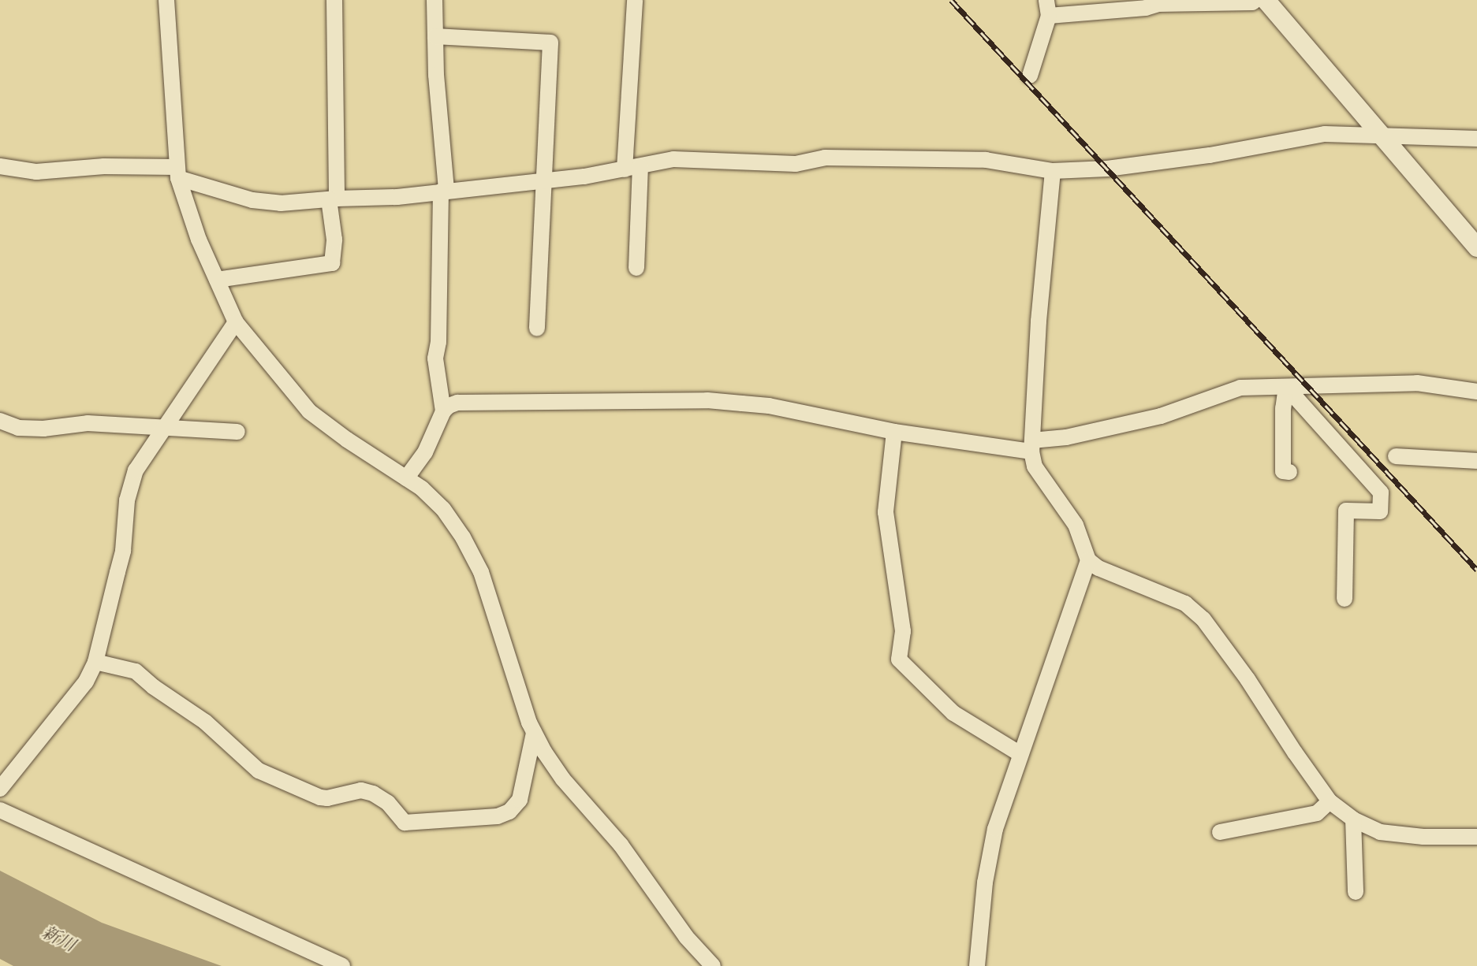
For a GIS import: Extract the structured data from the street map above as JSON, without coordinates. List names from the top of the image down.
{
  "water": ["新川"]
}
